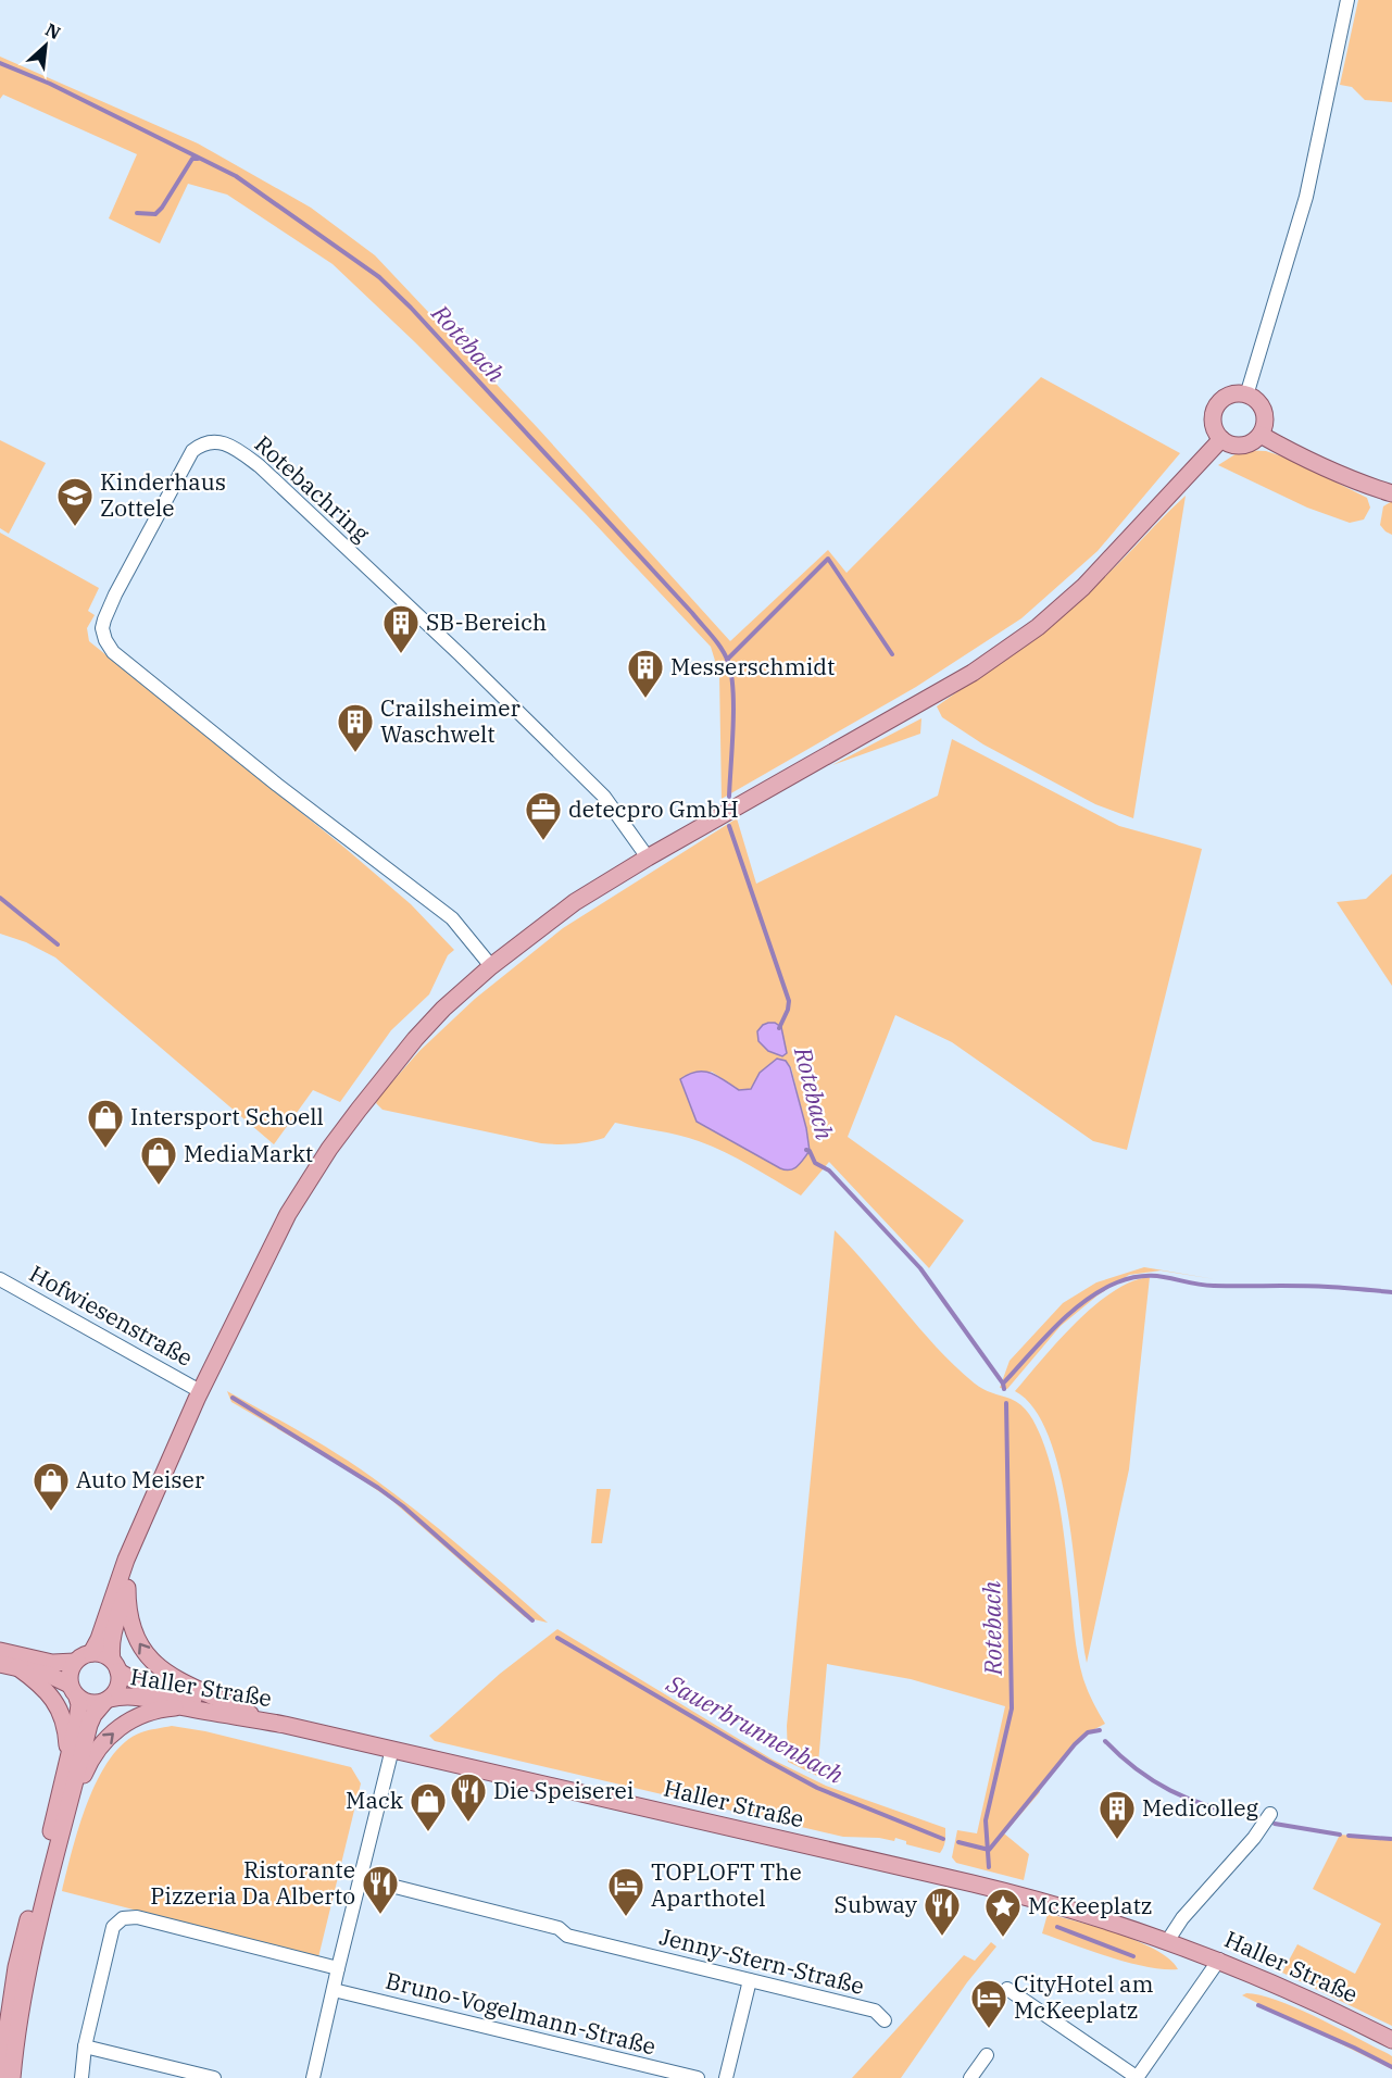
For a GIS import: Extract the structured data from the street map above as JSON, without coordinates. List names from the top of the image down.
{
  "streets": {
    "main road": ["Haller Straße"],
    "street": [
      "Rotebachring",
      "Hofwiesenstraße",
      "Jenny-Stern-Straße",
      "Bruno-Vogelmann-Straße"
    ]
  },
  "water": ["Rotebach", "Sauerbrunnenbach"],
  "places": {
    "school or university": ["Kinderhaus Zottele"],
    "building": [
      "SB-Bereich",
      "Messerschmidt",
      "Crailsheimer Waschwelt",
      "Medicolleg"
    ],
    "office": ["detecpro GmbH"],
    "shop": [
      "Intersport Schoell",
      "MediaMarkt",
      "Auto Meiser",
      "Mack"
    ],
    "restaurant": ["Die Speiserei", "Ristorante Pizzeria Da Alberto", "Subway"],
    "hotel": ["TOPLOFT The Aparthotel", "CityHotel am McKeeplatz"],
    "place": ["McKeeplatz"]
  },
  "north": "top right"
}
